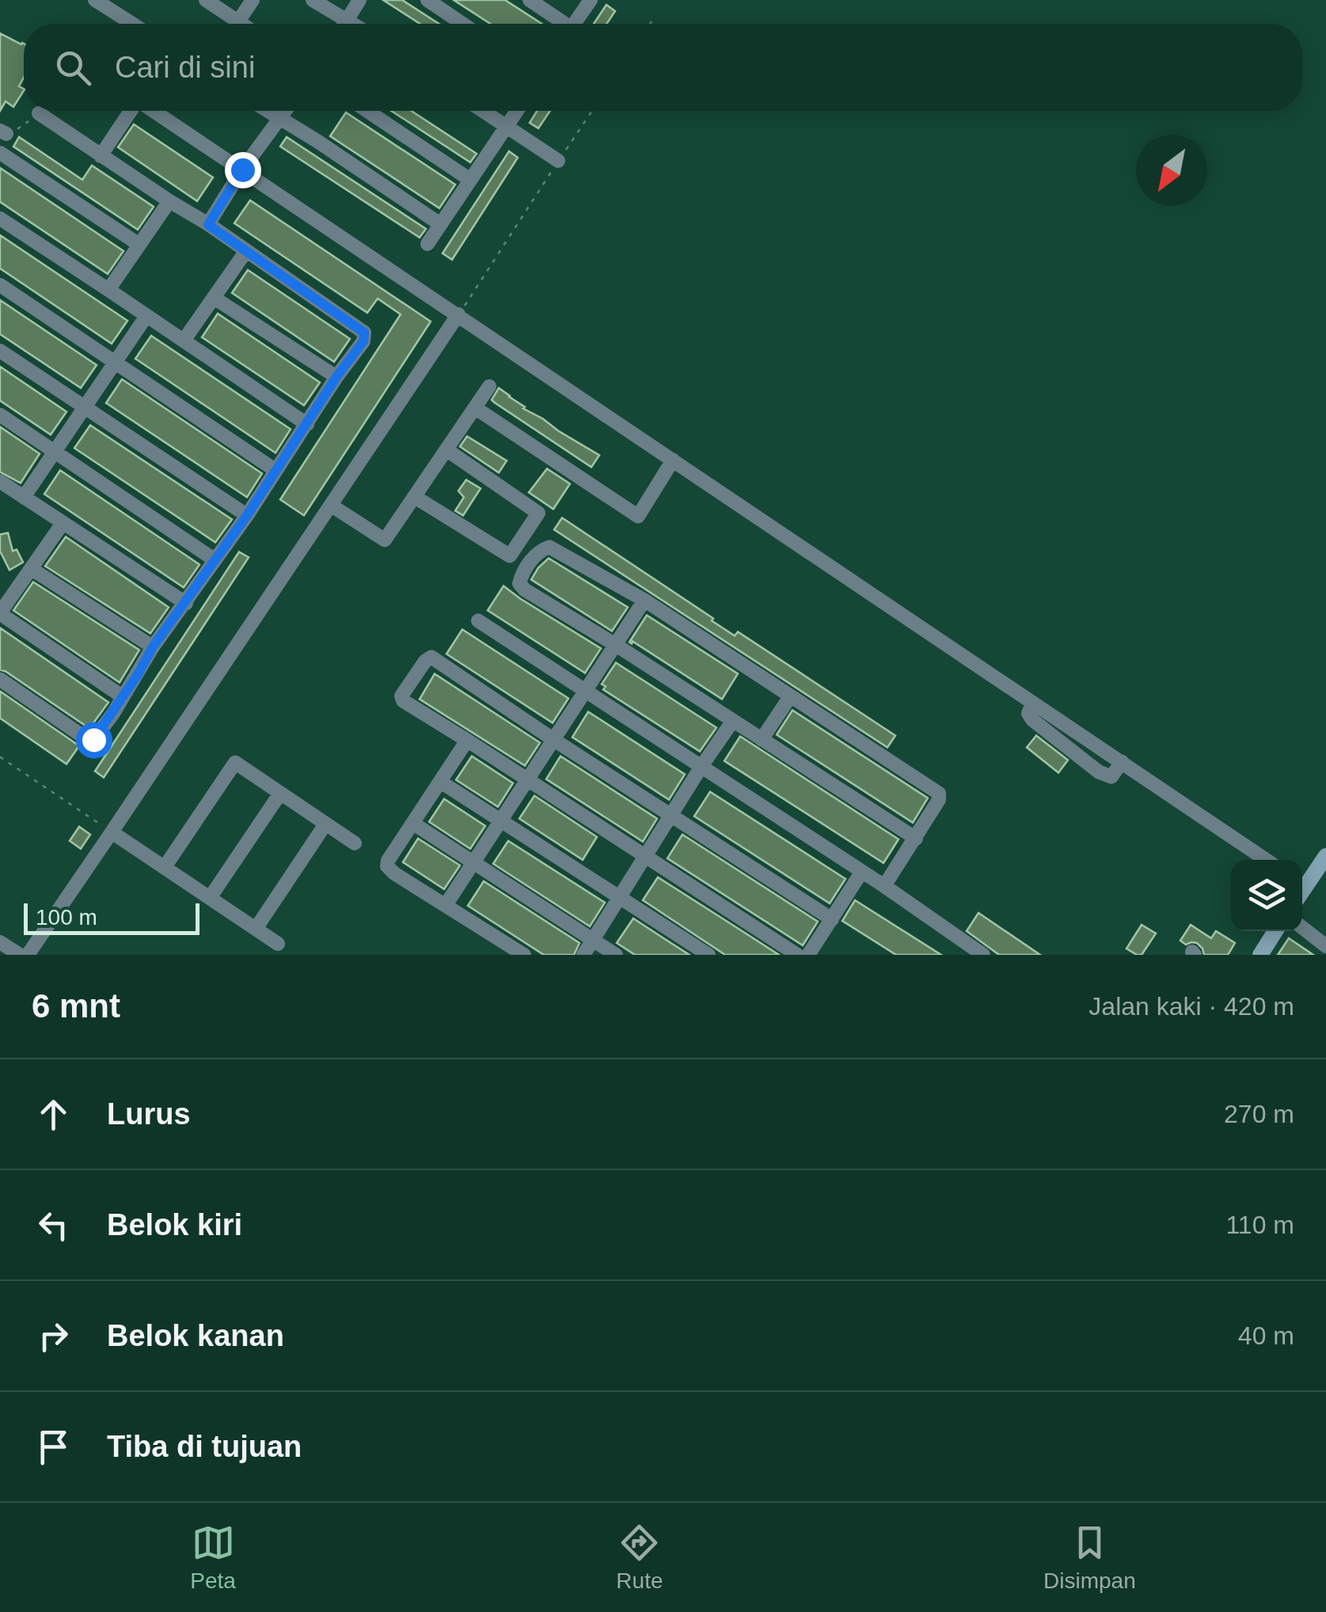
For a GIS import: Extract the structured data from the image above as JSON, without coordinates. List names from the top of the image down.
{
  "scale_bar": "100 m",
  "north": "bottom left",
  "page": {
    "search": "Cari di sini",
    "scale": "100 m",
    "heading": ["6 mnt", "Jalan kaki · 420 m"],
    "list": [
      ["Lurus", "270 m"],
      ["Belok kiri", "110 m"],
      ["Belok kanan", "40 m"],
      "Tiba di tujuan"
    ],
    "nav": ["Peta", "Rute", "Disimpan"]
  }
}
